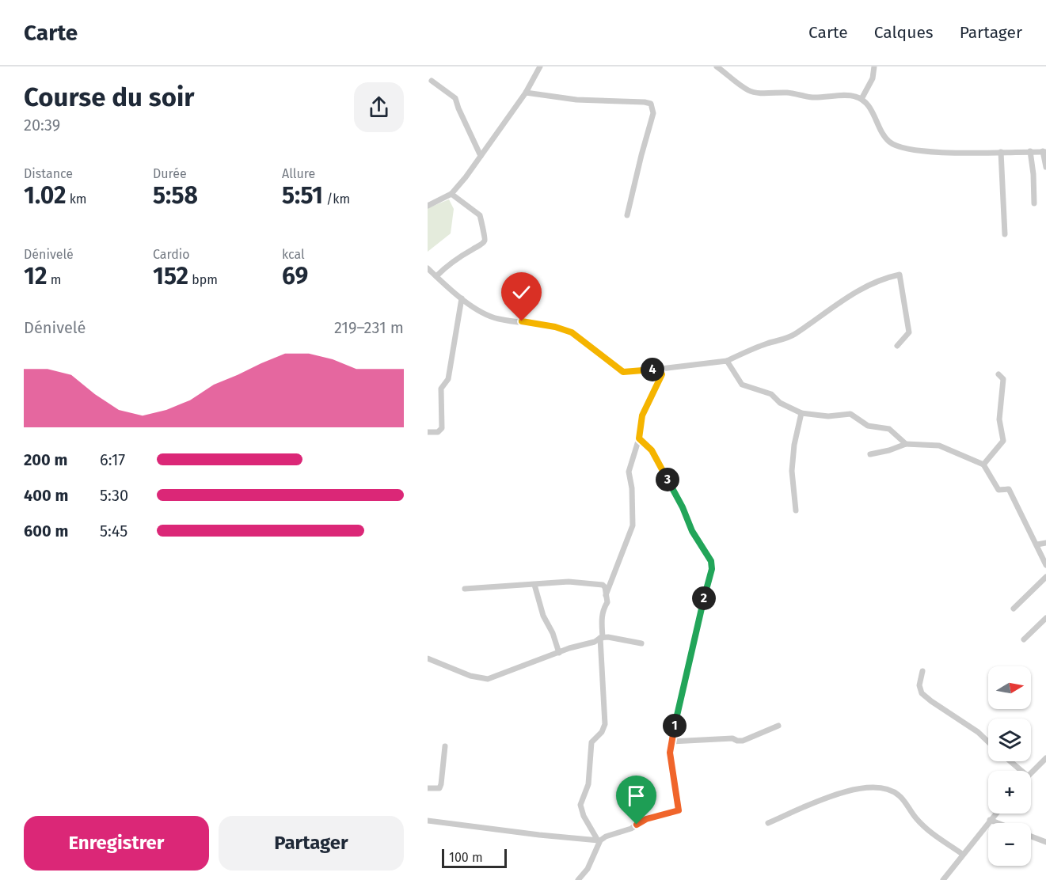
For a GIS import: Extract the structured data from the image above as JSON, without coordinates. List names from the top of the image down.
{
  "scale_bar": "100 m",
  "north": "right",
  "page": {
    "header": "Carte",
    "nav": ["Carte", "Calques", "Partager"],
    "heading": ["Course du soir", "20:39"],
    "stats": [
      ["Distance", "1.02 km"],
      ["Durée", "5:58"],
      ["Allure", "5:51 /km"],
      ["Dénivelé", "12 m"],
      ["Cardio", "152 bpm"],
      ["kcal", "69"]
    ],
    "chart": ["Dénivelé", "219–231 m"],
    "pins": [
      "4",
      "3",
      "2",
      "1"
    ],
    "list": [
      {
        "name": "200 m",
        "note": "6:17"
      },
      {
        "name": "400 m",
        "note": "5:30"
      },
      {
        "name": "600 m",
        "note": "5:45"
      }
    ],
    "map_buttons": ["+", "−"],
    "buttons": ["Enregistrer", "Partager"],
    "scale": "100 m"
  }
}
